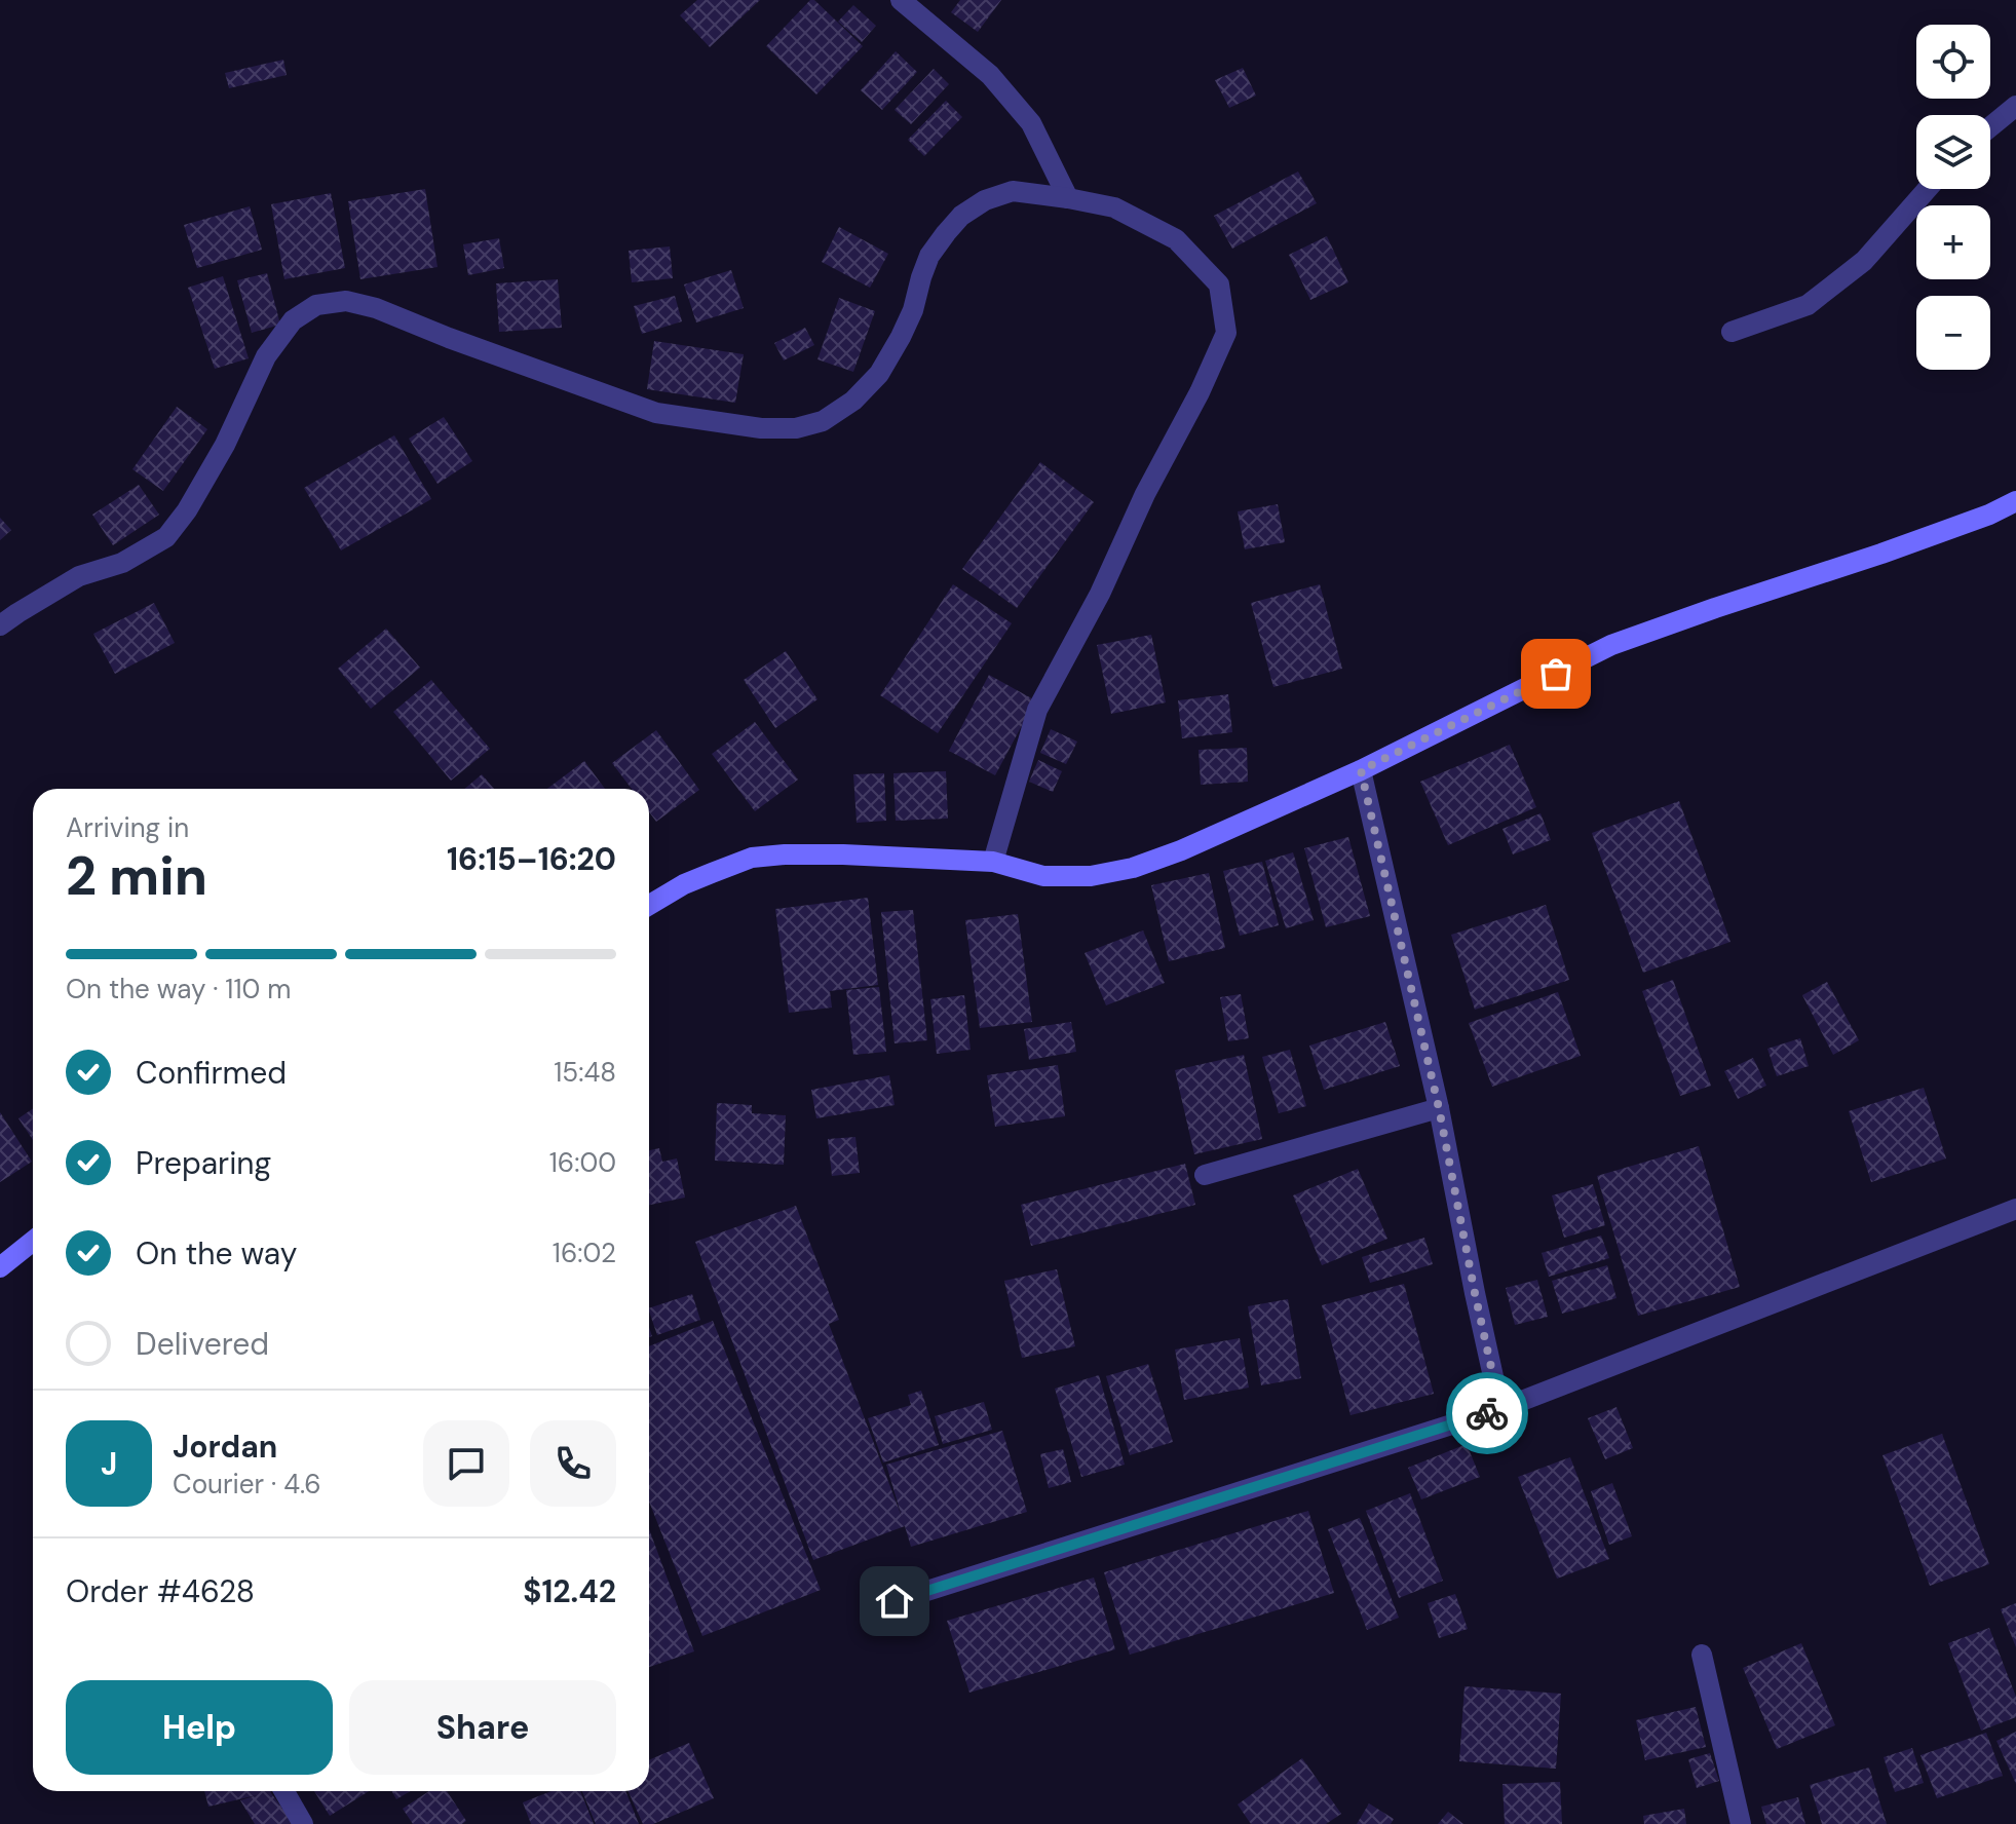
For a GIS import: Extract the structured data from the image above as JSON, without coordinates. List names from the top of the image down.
{
  "page": {
    "map_buttons": ["+", "−"],
    "heading": ["2 min", "Arriving in", "16:15–16:20"],
    "panel": [
      "Jordan",
      "Courier · 4.6",
      "Order #4628",
      "$12.42"
    ],
    "bar": "On the way · 110 m",
    "list": [
      ["Confirmed", "15:48"],
      ["Preparing", "16:00"],
      ["On the way", "16:02"],
      "Delivered"
    ],
    "round": "J",
    "buttons": ["Help", "Share"]
  }
}
